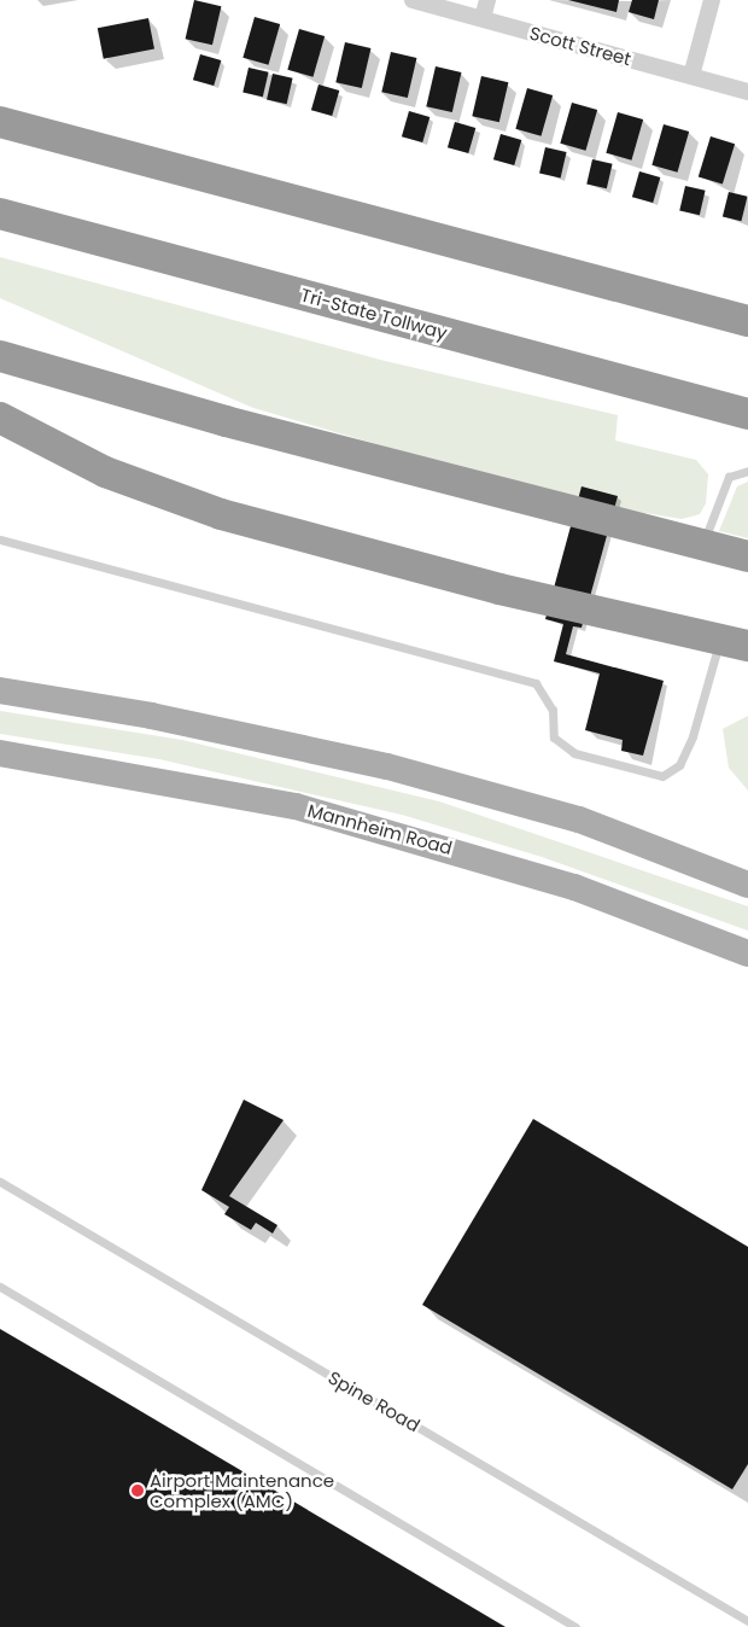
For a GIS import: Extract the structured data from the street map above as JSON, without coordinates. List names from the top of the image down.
{
  "streets": {
    "highway": ["Tri-State Tollway"],
    "main road": ["Mannheim Road"],
    "street": ["Scott Street"],
    "lane": ["Spine Road"]
  },
  "places": ["Airport Maintenance Complex (AMC)"]
}
